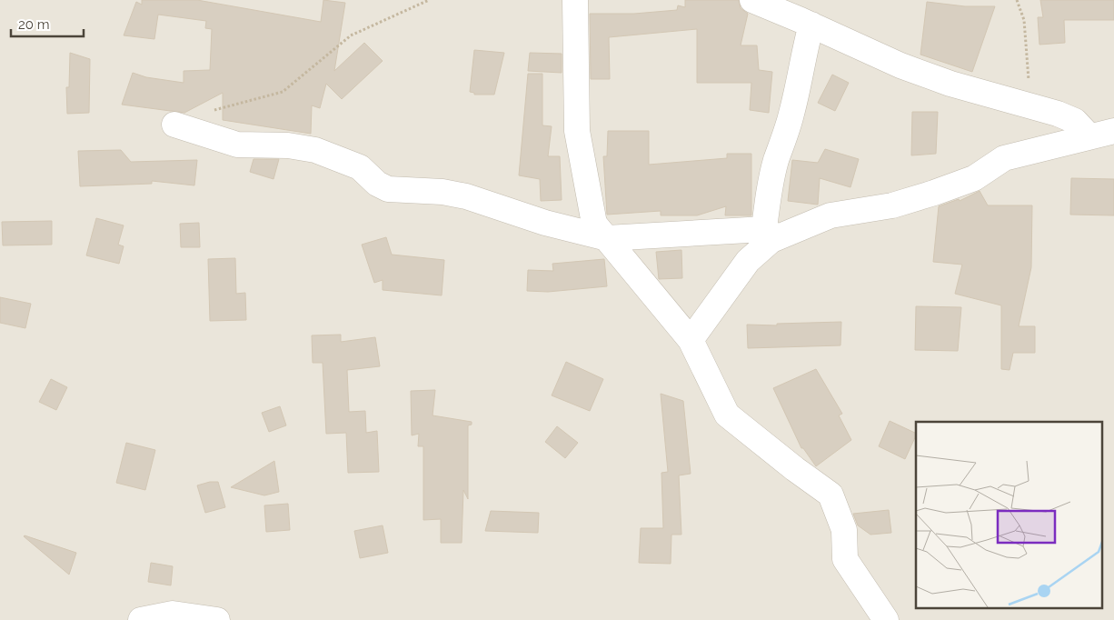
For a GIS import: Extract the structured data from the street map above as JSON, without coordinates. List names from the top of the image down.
{
  "scale_bar": "20 m"
}
